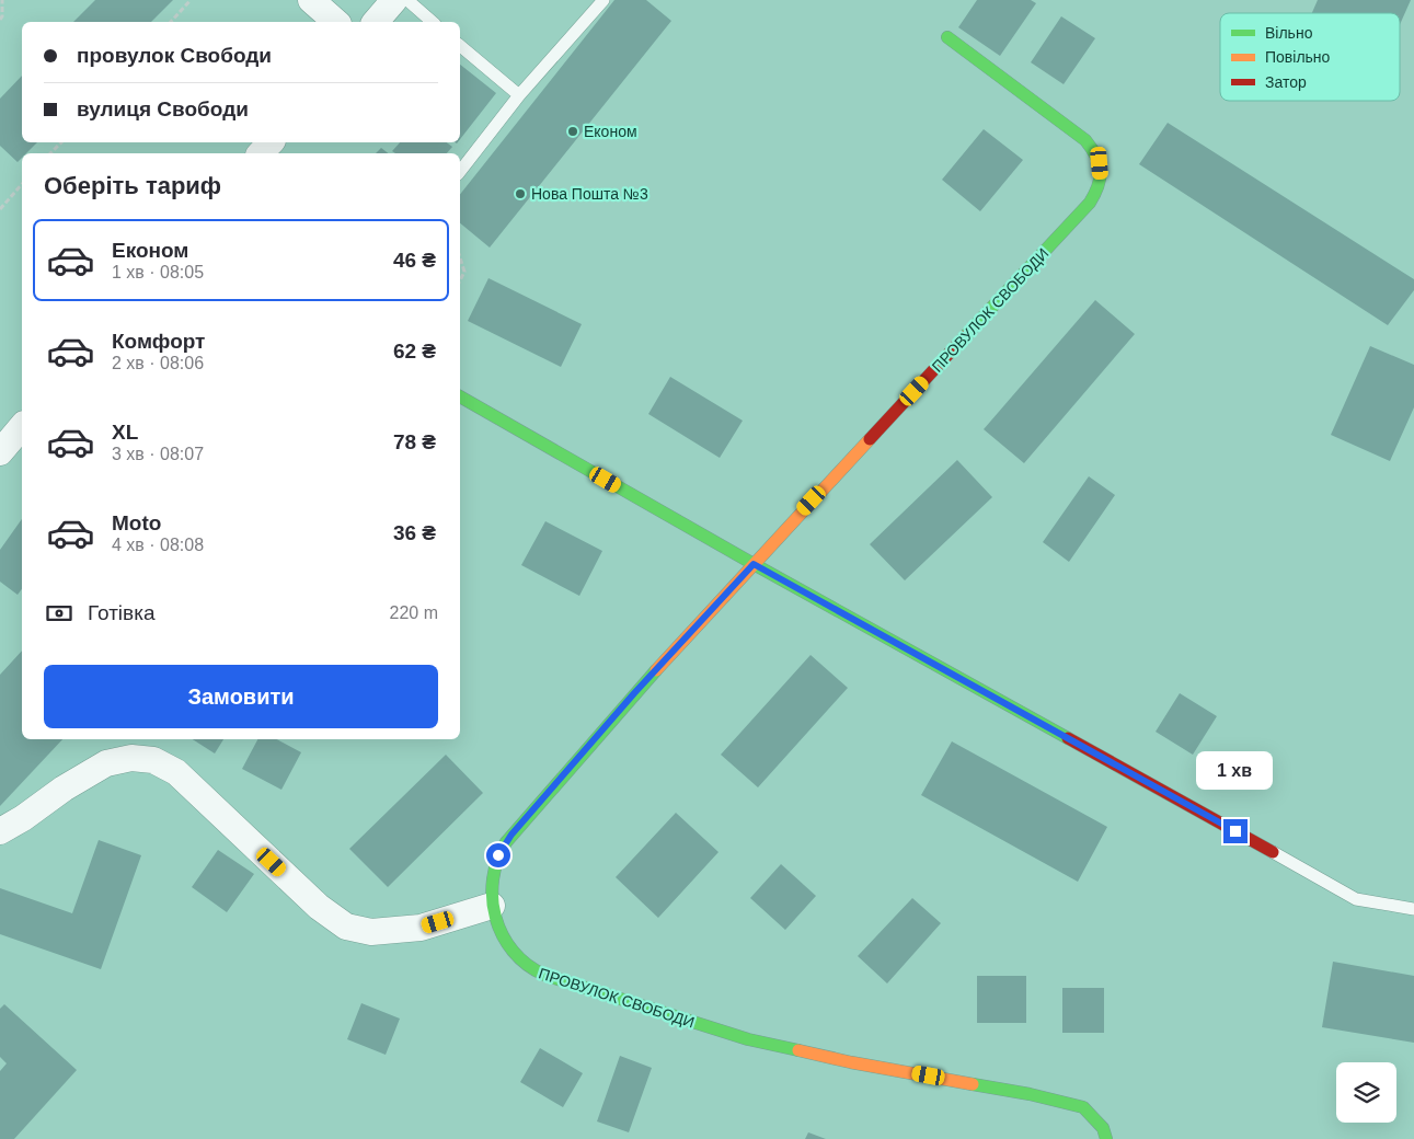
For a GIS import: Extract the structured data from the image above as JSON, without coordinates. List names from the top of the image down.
{
  "streets": {
    "street": ["ПРОВУЛОК СВОБОДИ"]
  },
  "places": ["Економ", "Нова Пошта №3"],
  "legend": ["Вільно", "Повільно", "Затор"],
  "page": {
    "banner": ["провулок Свободи", "вулиця Свободи"],
    "heading": "Оберіть тариф",
    "list": [
      {
        "name": "Економ",
        "note": "1 хв · 08:05",
        "value": "46 ₴"
      },
      {
        "name": "Комфорт",
        "note": "2 хв · 08:06",
        "value": "62 ₴"
      },
      {
        "name": "XL",
        "note": "3 хв · 08:07",
        "value": "78 ₴"
      },
      {
        "name": "Moto",
        "note": "4 хв · 08:08",
        "value": "36 ₴"
      }
    ],
    "pay": ["Готівка", "220 m"],
    "buttons": "Замовити",
    "bubble": "1 хв"
  }
}
